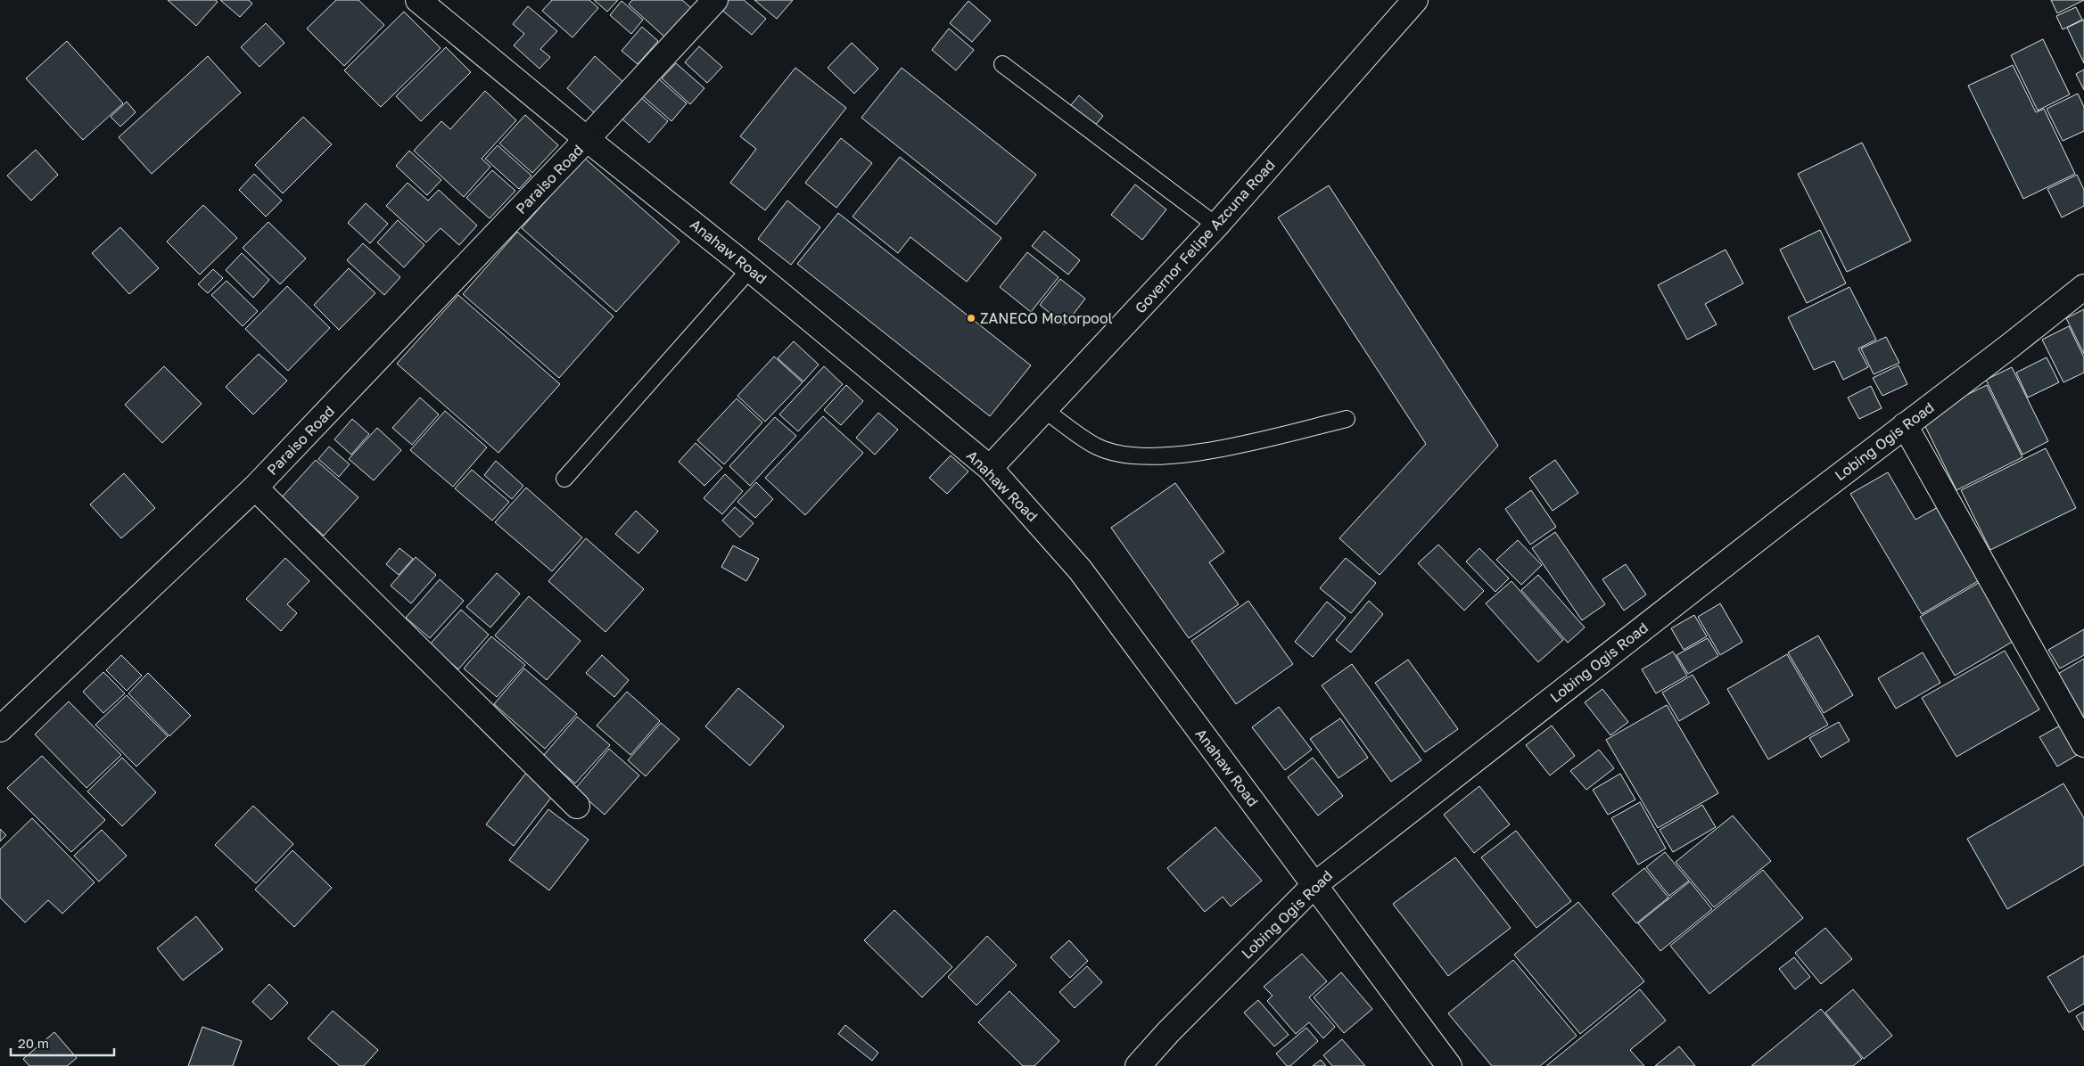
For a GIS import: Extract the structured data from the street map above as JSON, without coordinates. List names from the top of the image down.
{
  "streets": {
    "street": [
      "Paraiso Road",
      "Governor Felipe Azcuna Road",
      "Anahaw Road",
      "Lobing Ogis Road"
    ]
  },
  "crossings": [
    ["Paraiso Road", "Anahaw Road"],
    ["Governor Felipe Azcuna Road", "Anahaw Road"],
    ["Anahaw Road", "Lobing Ogis Road"]
  ],
  "places": ["ZANECO Motorpool"],
  "scale_bar": "20 m"
}
